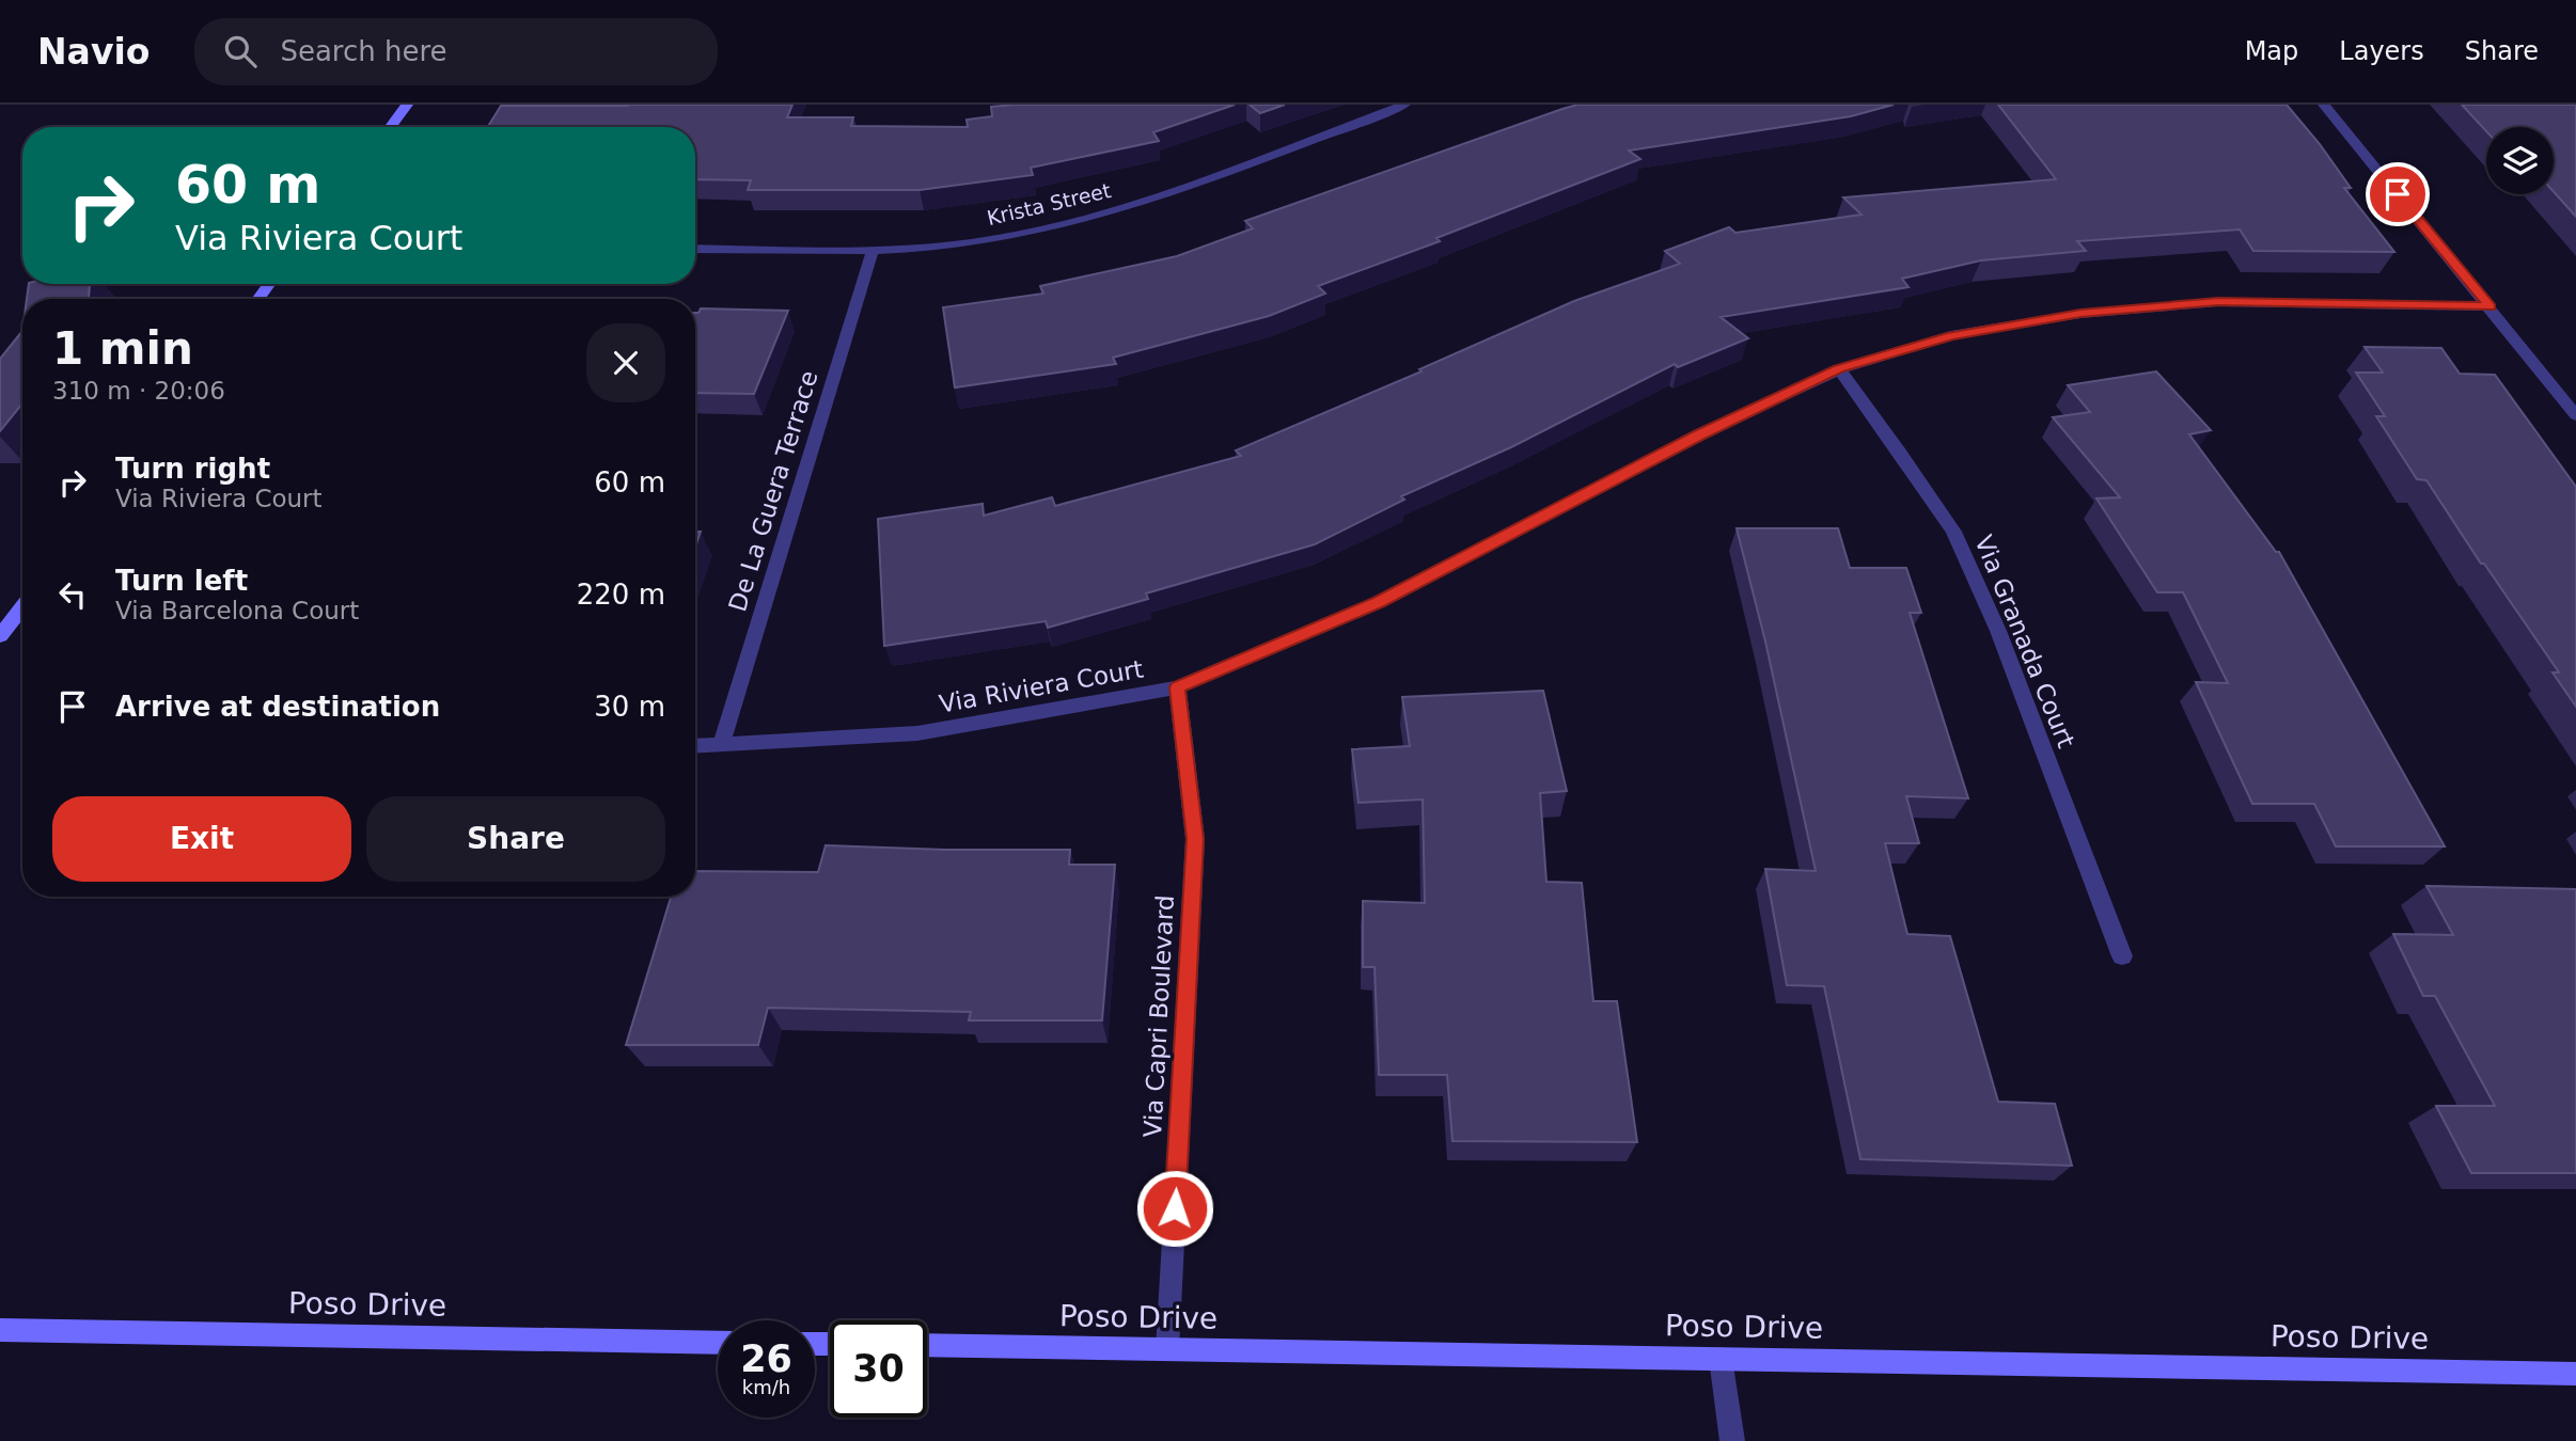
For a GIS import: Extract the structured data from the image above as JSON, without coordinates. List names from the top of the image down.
{
  "streets": {
    "main road": ["Poso Drive"],
    "street": [
      "Krista Street",
      "De La Guera Terrace",
      "Via Granada Court",
      "Via Riviera Court",
      "Via Capri Boulevard"
    ]
  },
  "crossings": [
    ["Krista Street", "De La Guera Terrace"],
    ["De La Guera Terrace", "Via Riviera Court"],
    ["Via Granada Court", "Via Riviera Court"],
    ["Via Riviera Court", "Via Capri Boulevard"],
    ["Via Capri Boulevard", "Poso Drive"]
  ],
  "page": {
    "header": "Navio",
    "search": "Search here",
    "nav": ["Map", "Layers", "Share"],
    "turn": ["60 m", "Via Riviera Court"],
    "heading": ["1 min", "310 m · 20:06"],
    "list": [
      {
        "name": "Turn right",
        "note": "Via Riviera Court",
        "value": "60 m"
      },
      {
        "name": "Turn left",
        "note": "Via Barcelona Court",
        "value": "220 m"
      },
      {
        "name": "Arrive at destination",
        "value": "30 m"
      }
    ],
    "buttons": ["Exit", "Share"],
    "speed": "26 km/h",
    "limit": "30"
  }
}
